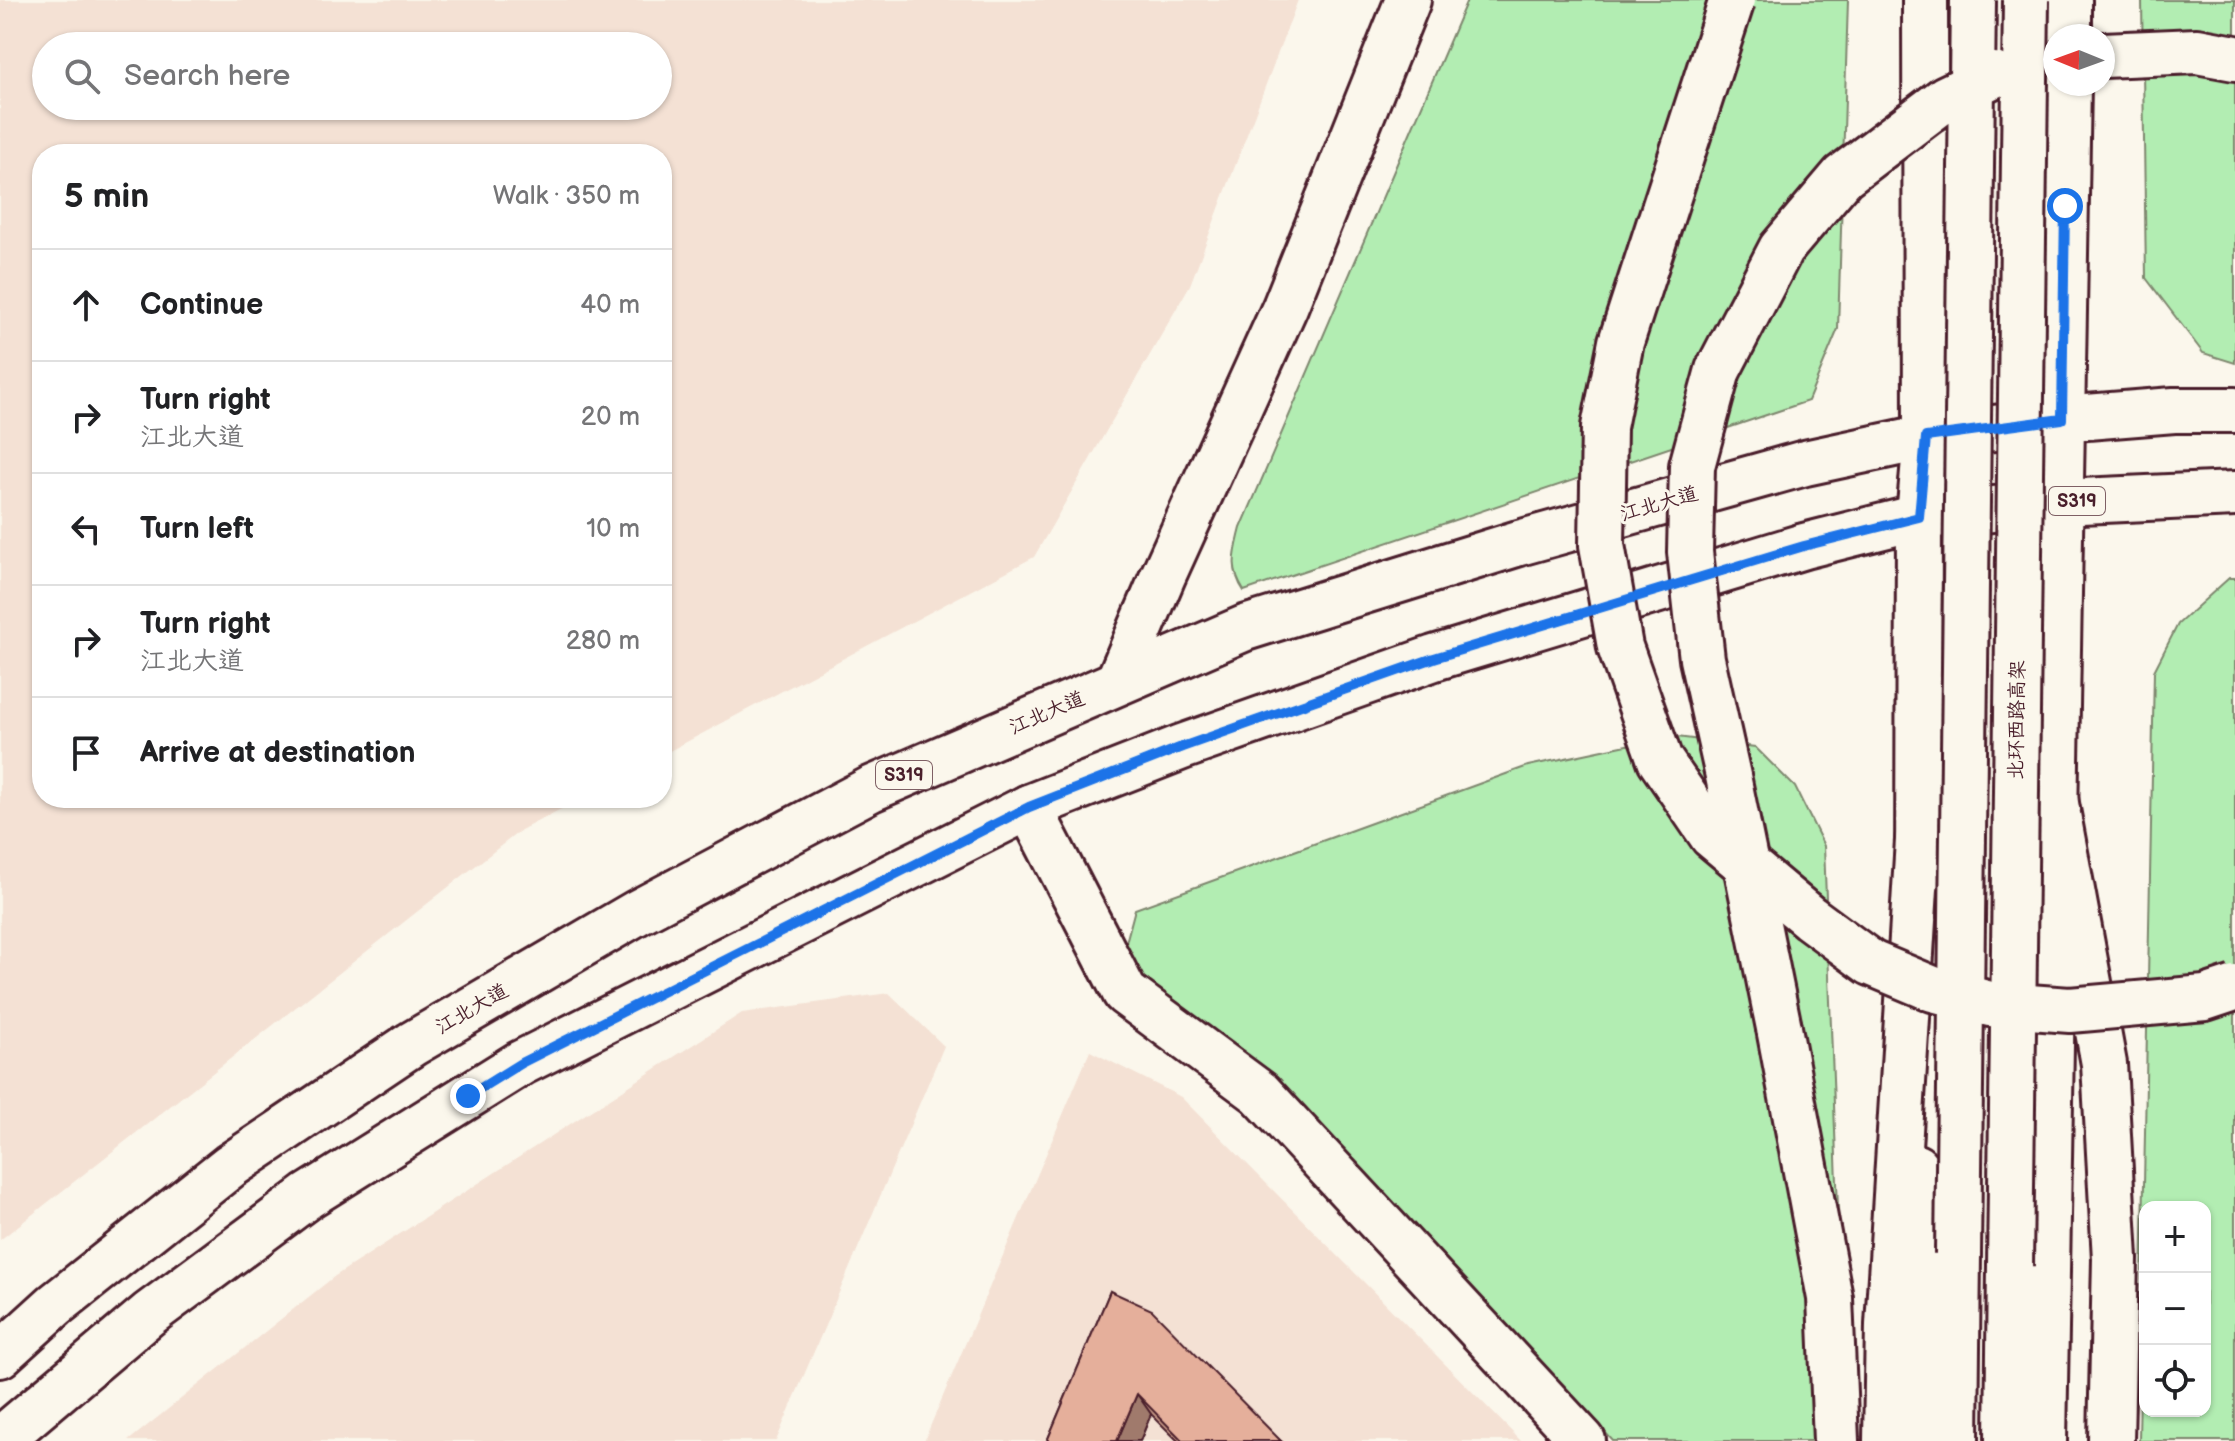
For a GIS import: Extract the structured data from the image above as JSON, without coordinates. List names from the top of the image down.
{
  "streets": {
    "main road": ["S319", "江北大道", "北环西路高架"]
  },
  "north": "left",
  "page": {
    "search": "Search here",
    "heading": ["5 min", "Walk · 350 m"],
    "list": [
      ["Continue", "40 m"],
      ["Turn right", "江北大道", "20 m"],
      ["Turn left", "10 m"],
      ["Turn right", "江北大道", "280 m"],
      "Arrive at destination"
    ],
    "map_buttons": ["+", "−"]
  }
}
